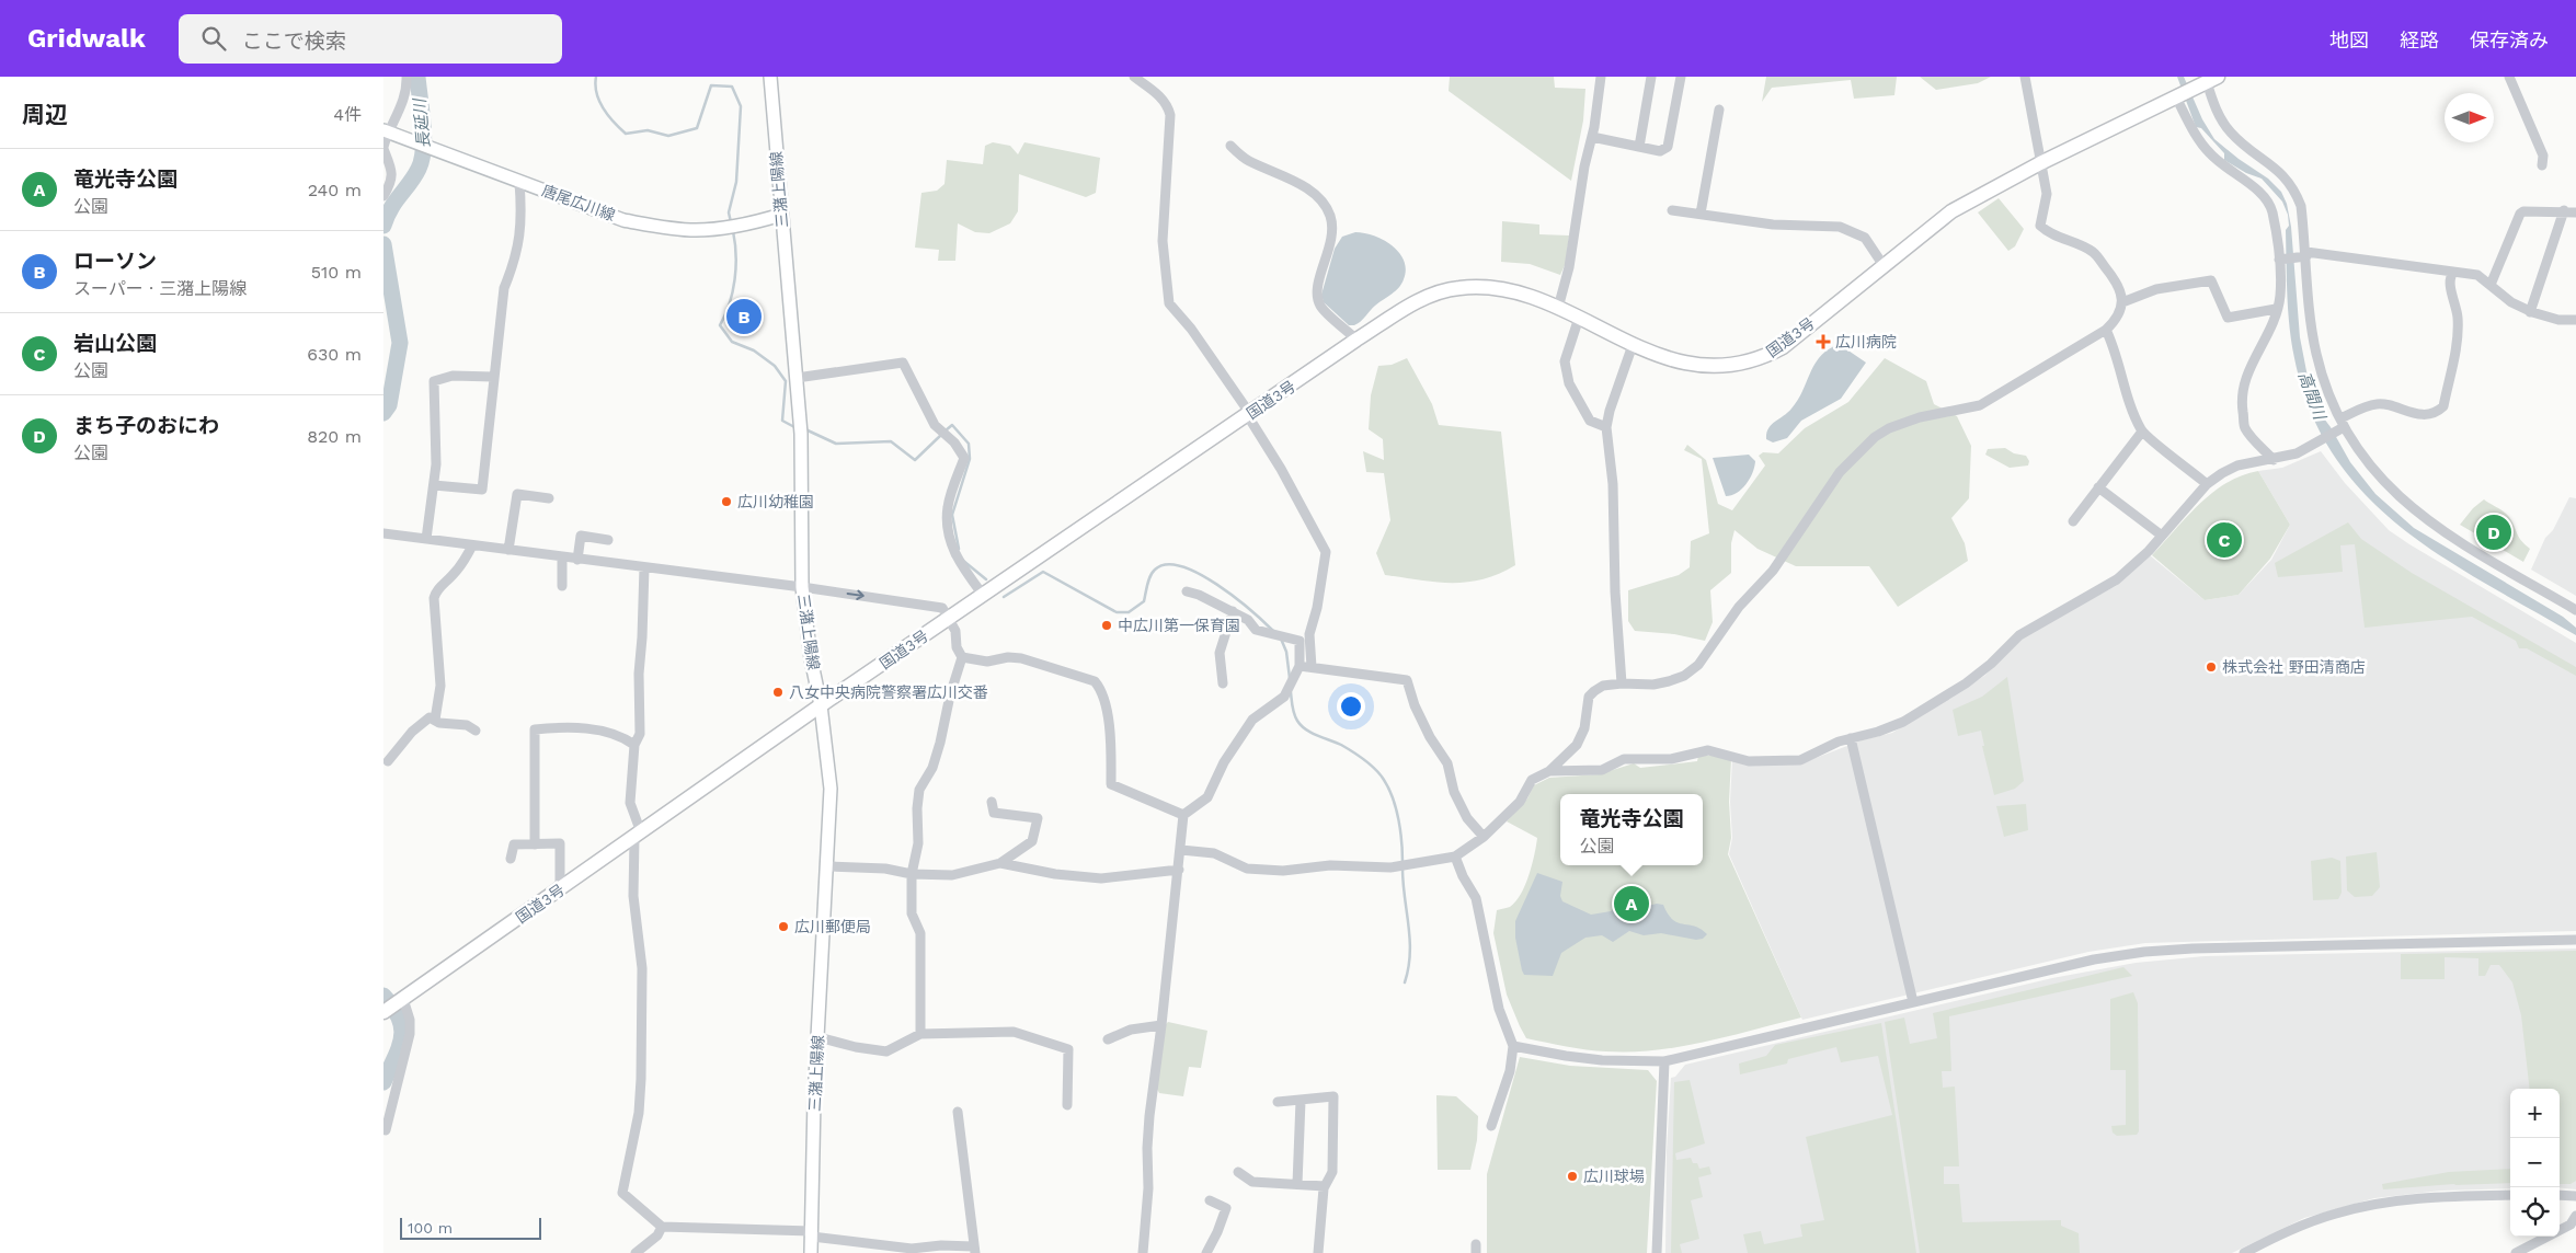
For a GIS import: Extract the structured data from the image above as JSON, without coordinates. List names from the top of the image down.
{
  "streets": {
    "highway": ["国道3号"],
    "main road": ["三潴上陽線", "唐尾広川線"]
  },
  "crossings": [
    ["三潴上陽線", "唐尾広川線"],
    ["三潴上陽線", "国道3号"]
  ],
  "water": ["長延川", "高間川"],
  "places": {
    "health": ["広川病院"],
    "other": [
      "広川幼稚園",
      "中広川第一保育園",
      "株式会社 野田清商店",
      "八女中央病院警察署広川交番",
      "広川郵便局",
      "広川球場"
    ]
  },
  "scale_bar": "100 m",
  "north": "right",
  "page": {
    "header": "Gridwalk",
    "search": "ここで検索",
    "nav": ["地図", "経路", "保存済み"],
    "heading": ["周辺", "4件"],
    "list": [
      {
        "mark": "A",
        "name": "竜光寺公園",
        "note": "公園",
        "value": "240 m"
      },
      {
        "mark": "B",
        "name": "ローソン",
        "note": "スーパー · 三潴上陽線",
        "value": "510 m"
      },
      {
        "mark": "C",
        "name": "岩山公園",
        "note": "公園",
        "value": "630 m"
      },
      {
        "mark": "D",
        "name": "まち子のおにわ",
        "note": "公園",
        "value": "820 m"
      }
    ],
    "pins": [
      "B",
      "D",
      "C",
      "A"
    ],
    "popup": ["竜光寺公園", "公園"],
    "map_buttons": ["+", "−"],
    "scale": "100 m"
  }
}
